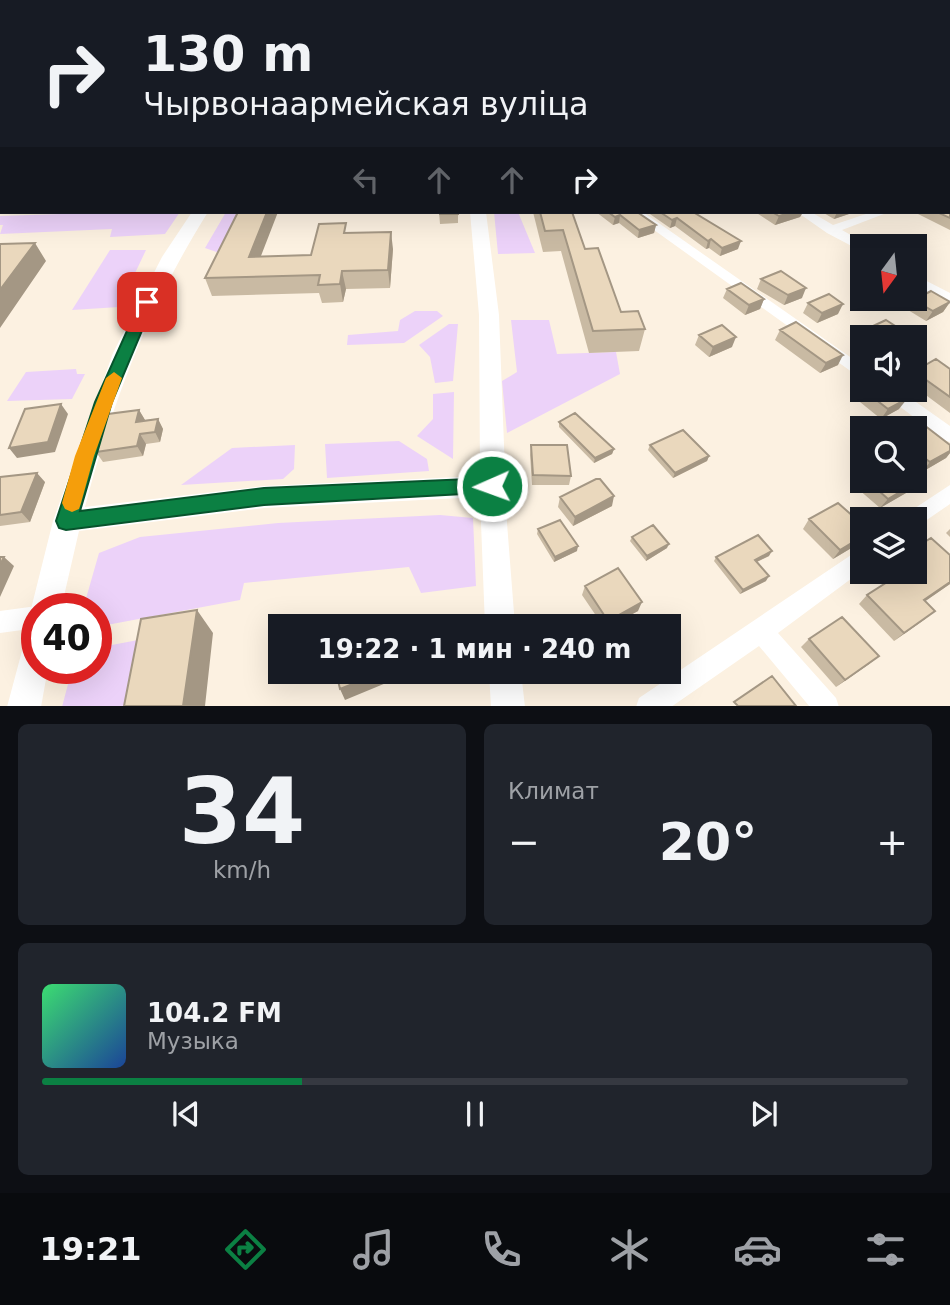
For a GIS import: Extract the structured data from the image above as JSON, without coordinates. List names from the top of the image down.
{
  "north": "bottom",
  "page": {
    "turn": ["130 m", "Чырвонаармейская вуліца"],
    "limit": "40",
    "trip": "19:22 · 1 мин · 240 m",
    "tile": [
      ["34", "km/h"],
      "Климат"
    ],
    "heat": ["−", "20°", "+"],
    "song": ["104.2 FM", "Музыка"],
    "tabs": "19:21"
  }
}
